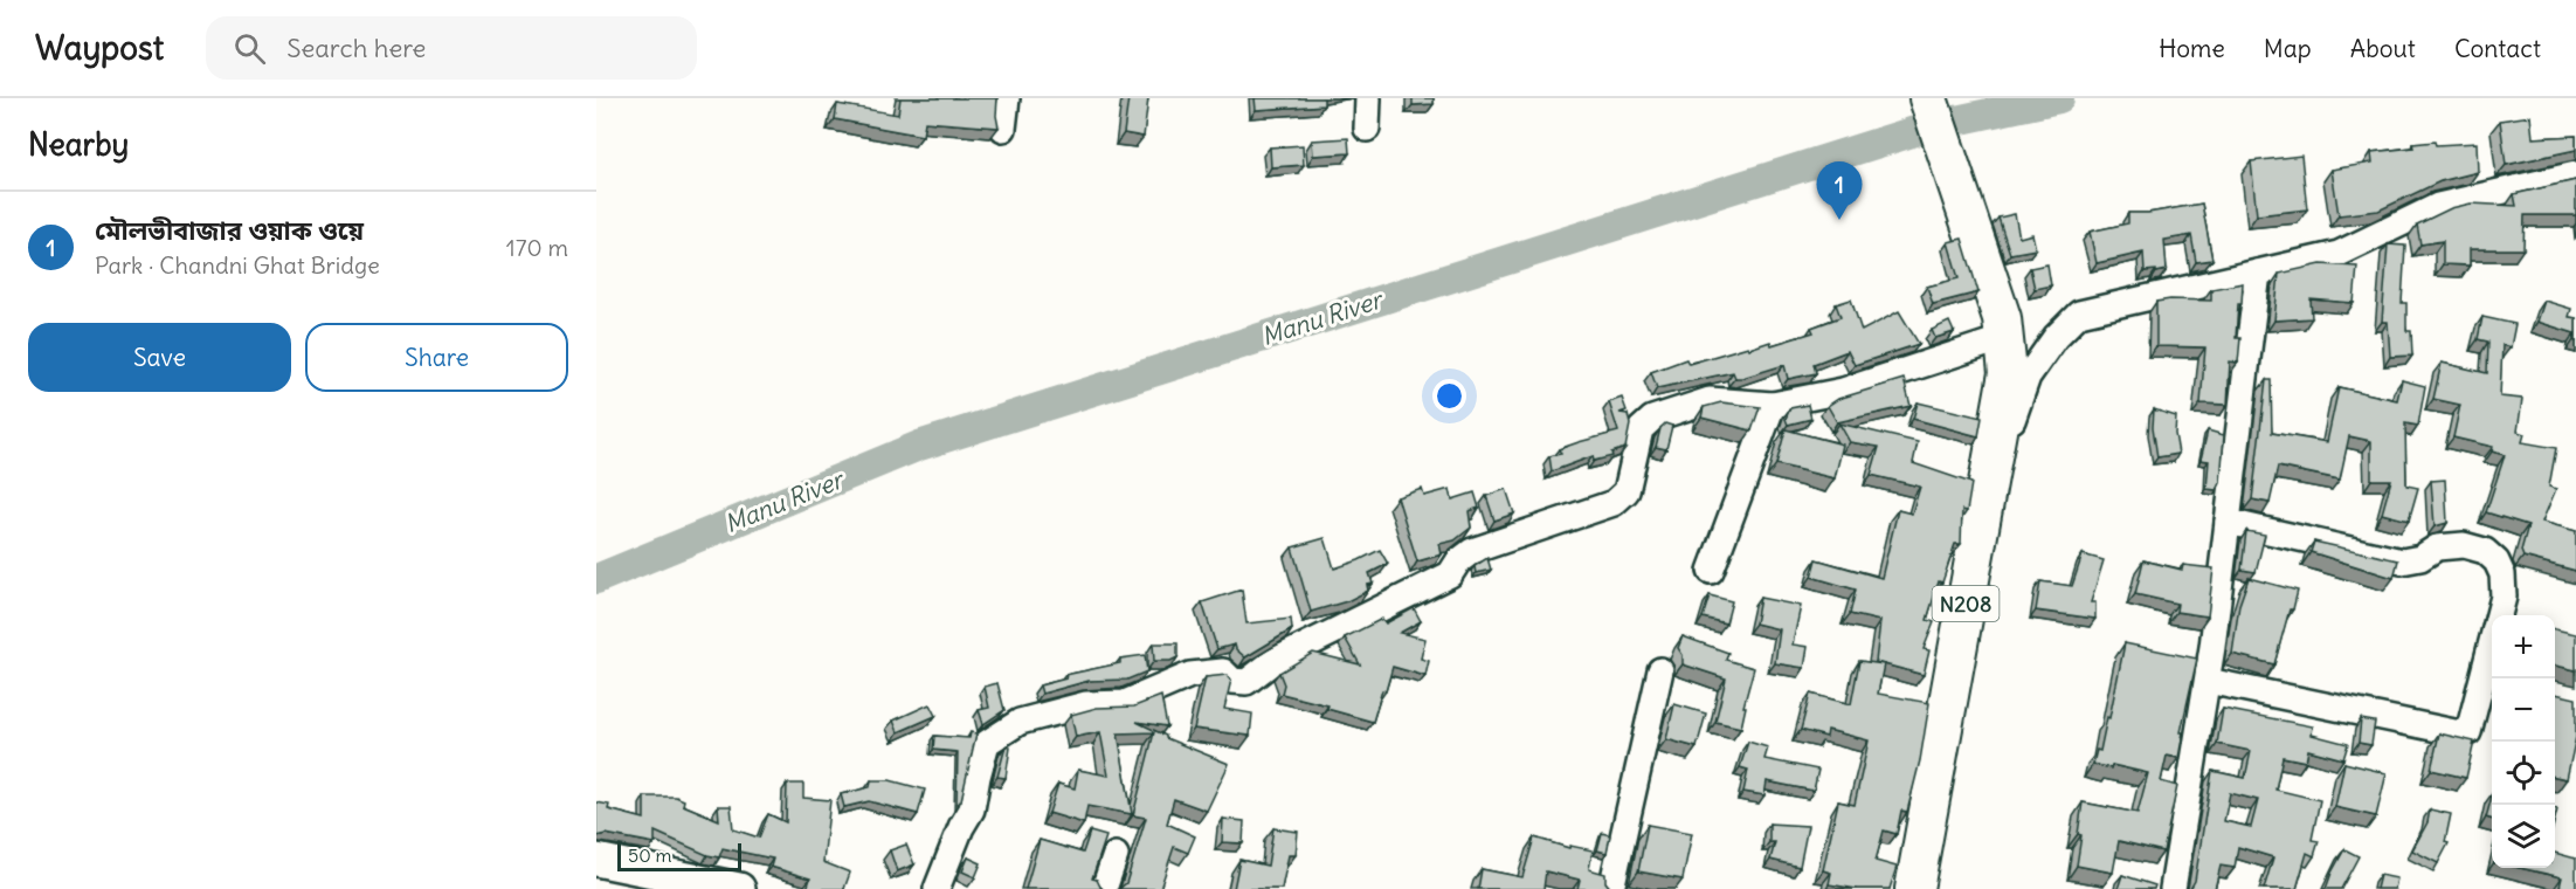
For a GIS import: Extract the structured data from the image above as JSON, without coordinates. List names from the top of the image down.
{
  "streets": {
    "highway": ["N208"]
  },
  "water": ["Manu River"],
  "scale_bar": "50 m",
  "page": {
    "header": "Waypost",
    "search": "Search here",
    "nav": [
      "Home",
      "Map",
      "About",
      "Contact"
    ],
    "heading": "Nearby",
    "pins": "1",
    "list": [
      {
        "mark": "1",
        "name": "মৌলভীবাজার ওয়াক ওয়ে",
        "note": "Park · Chandni Ghat Bridge",
        "value": "170 m"
      }
    ],
    "buttons": ["Save", "Share"],
    "map_buttons": ["+", "−"],
    "scale": "50 m"
  }
}
